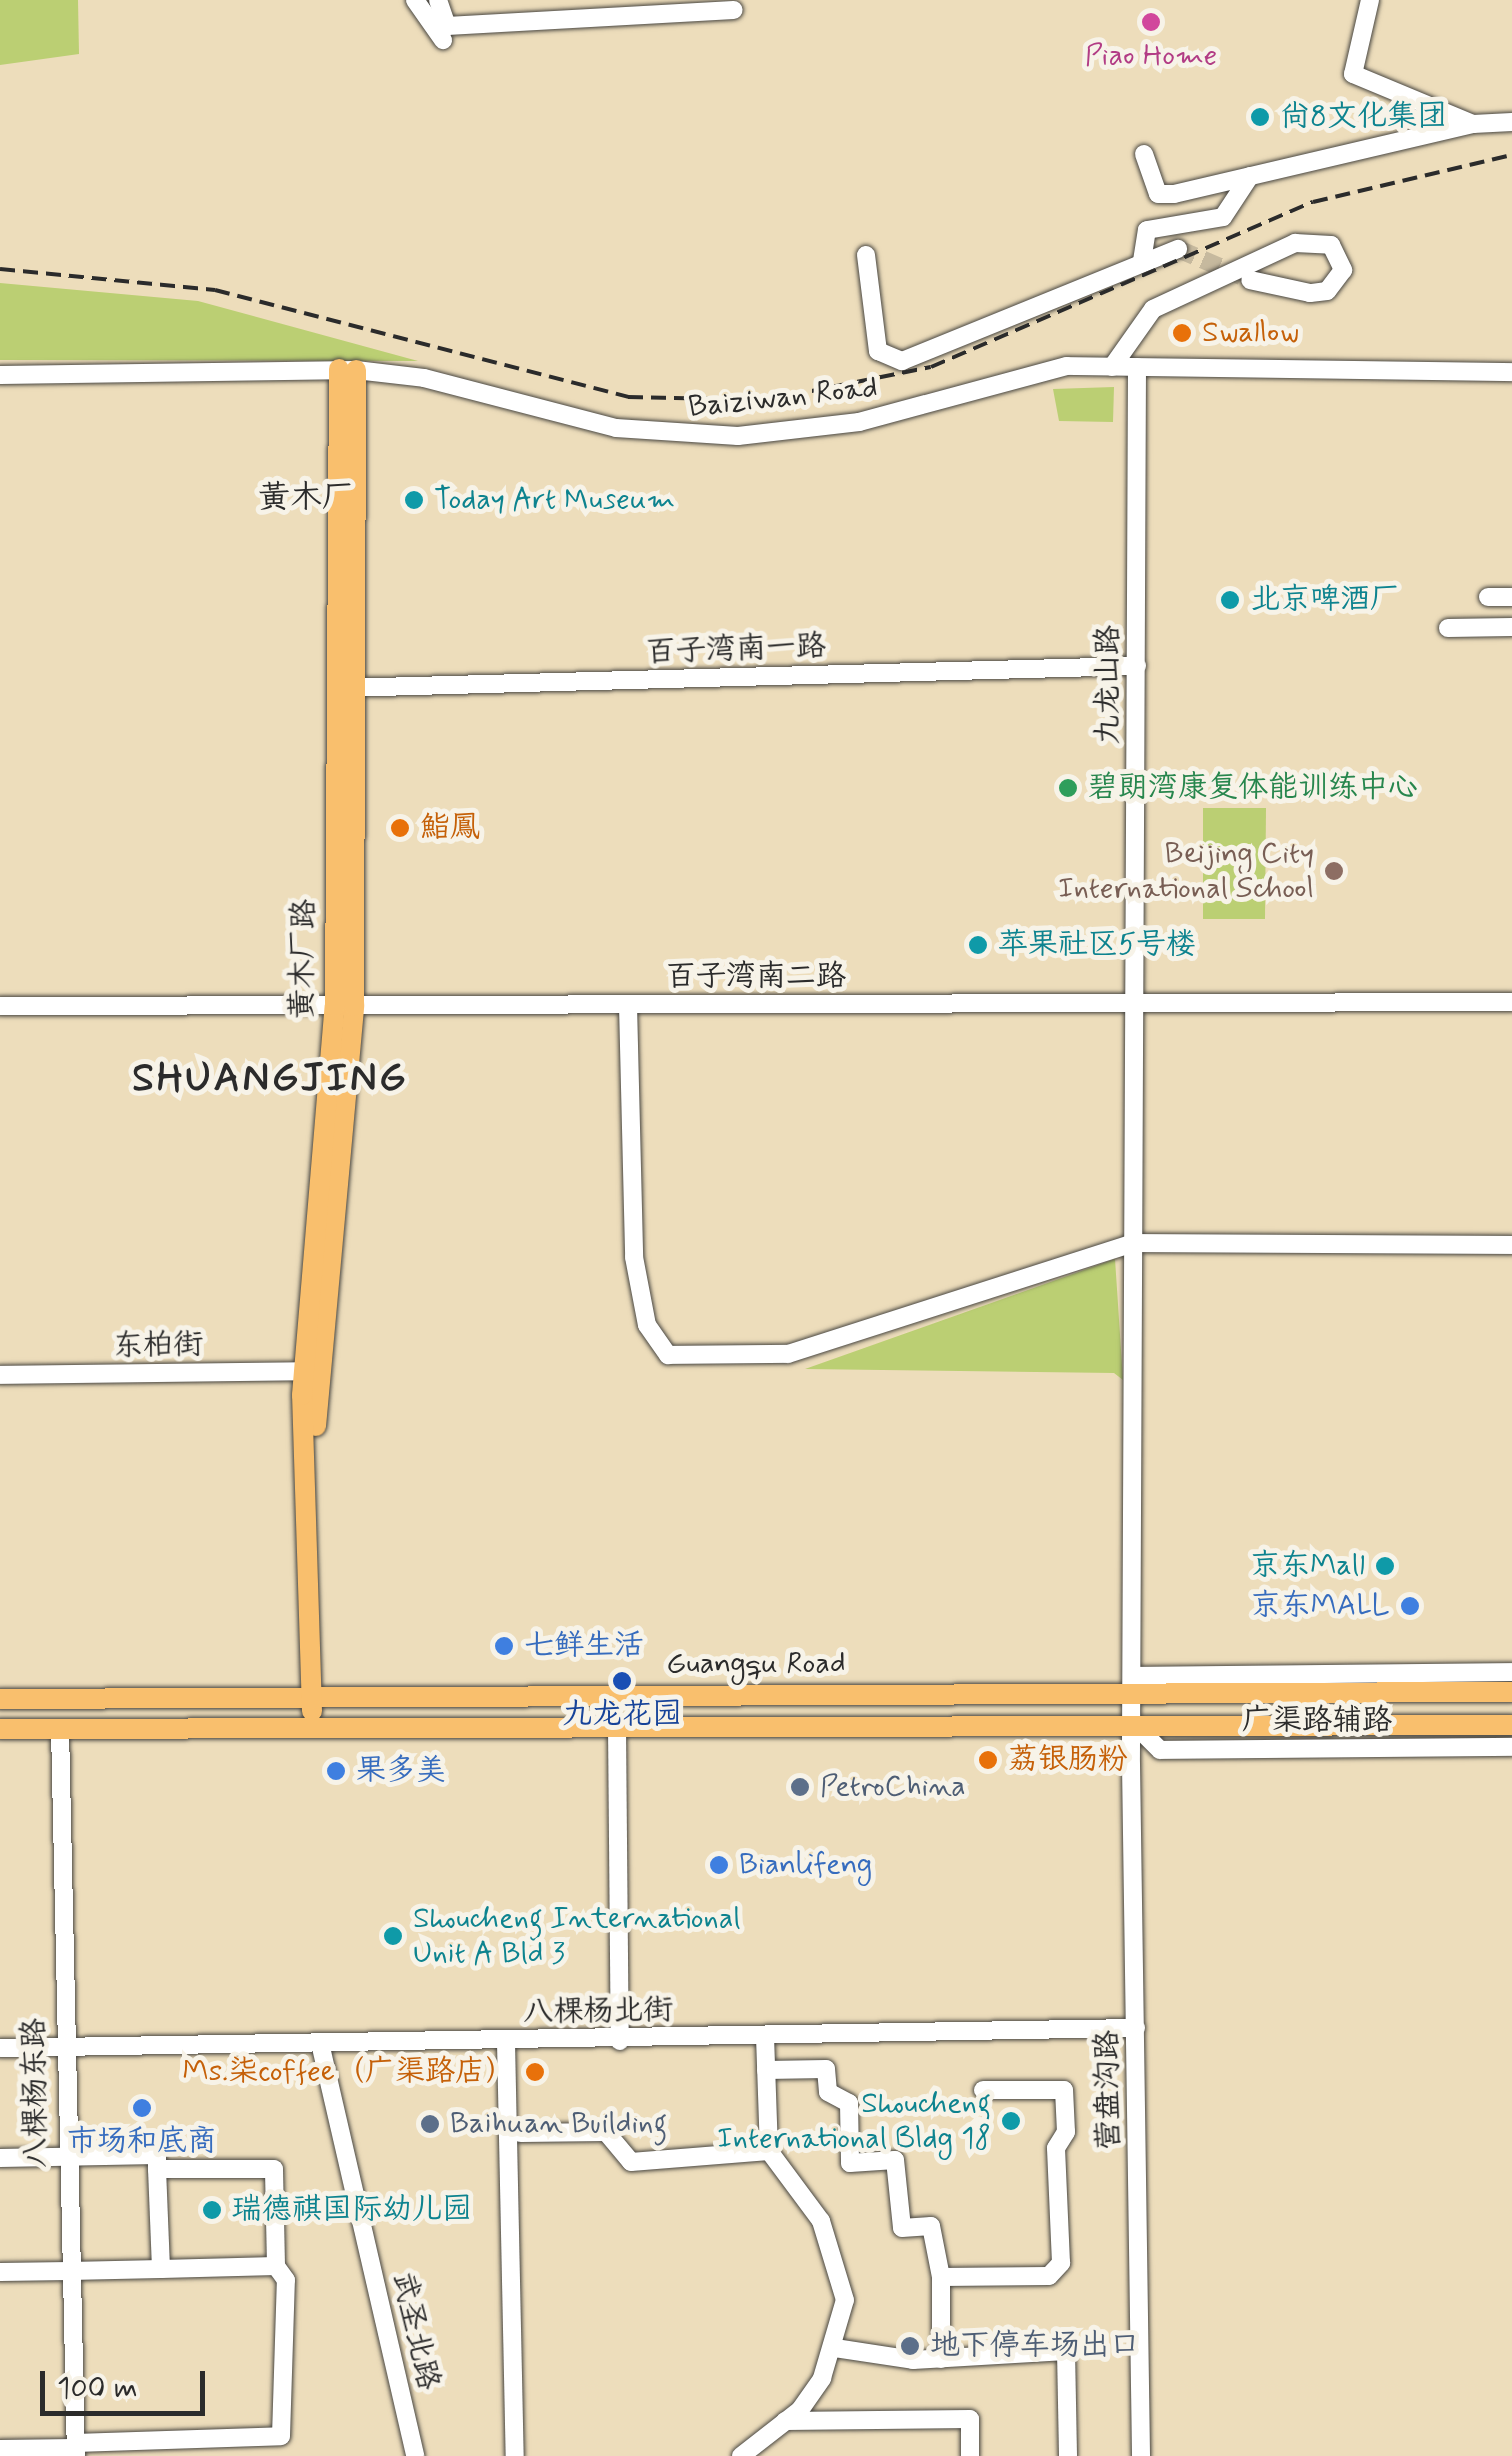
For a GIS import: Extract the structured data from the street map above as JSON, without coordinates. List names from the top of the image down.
{
  "streets": {
    "main road": ["黄木厂路", "Guangqu Road"],
    "street": [
      "Baiziwan Road",
      "百子湾南一路",
      "九龙山路",
      "百子湾南二路",
      "东柏街",
      "广渠路辅路",
      "八棵杨北街",
      "营盘沟路",
      "八棵杨东路",
      "武圣北路"
    ]
  },
  "crossings": [
    ["Baiziwan Road", "九龙山路"],
    ["Baiziwan Road", "黄木厂路"],
    ["百子湾南一路", "九龙山路"],
    ["百子湾南一路", "黄木厂路"],
    ["九龙山路", "百子湾南二路"],
    ["九龙山路", "营盘沟路"],
    ["黄木厂路", "百子湾南二路"],
    ["黄木厂路", "东柏街"],
    ["黄木厂路", "Guangqu Road"],
    ["Guangqu Road", "广渠路辅路"],
    ["Guangqu Road", "营盘沟路"],
    ["Guangqu Road", "八棵杨东路"],
    ["广渠路辅路", "营盘沟路"],
    ["八棵杨北街", "营盘沟路"],
    ["八棵杨北街", "八棵杨东路"],
    ["八棵杨北街", "武圣北路"]
  ],
  "districts": ["黄木厂", "SHUANGJING"],
  "places": [
    "Piao Home",
    "尚8文化集团",
    "Swallow",
    "Today Art Museum",
    "北京啤酒厂",
    "碧朗湾康复体能训练中心",
    "鮨鳳",
    "Beijing City International School",
    "苹果社区5号楼",
    "京东Mall",
    "京东MALL",
    "七鲜生活",
    "九龙花园",
    "荔银肠粉",
    "果多美",
    "PetroChina",
    "Bianlifeng",
    "Shoucheng International Unit A Bld 3",
    "Ms.柒coffee（广渠路店）",
    "市场和底商",
    "Shoucheng International Bldg 18",
    "Baihuan Building",
    "瑞德祺国际幼儿园",
    "地下停车场出口"
  ],
  "scale_bar": "100 m"
}
